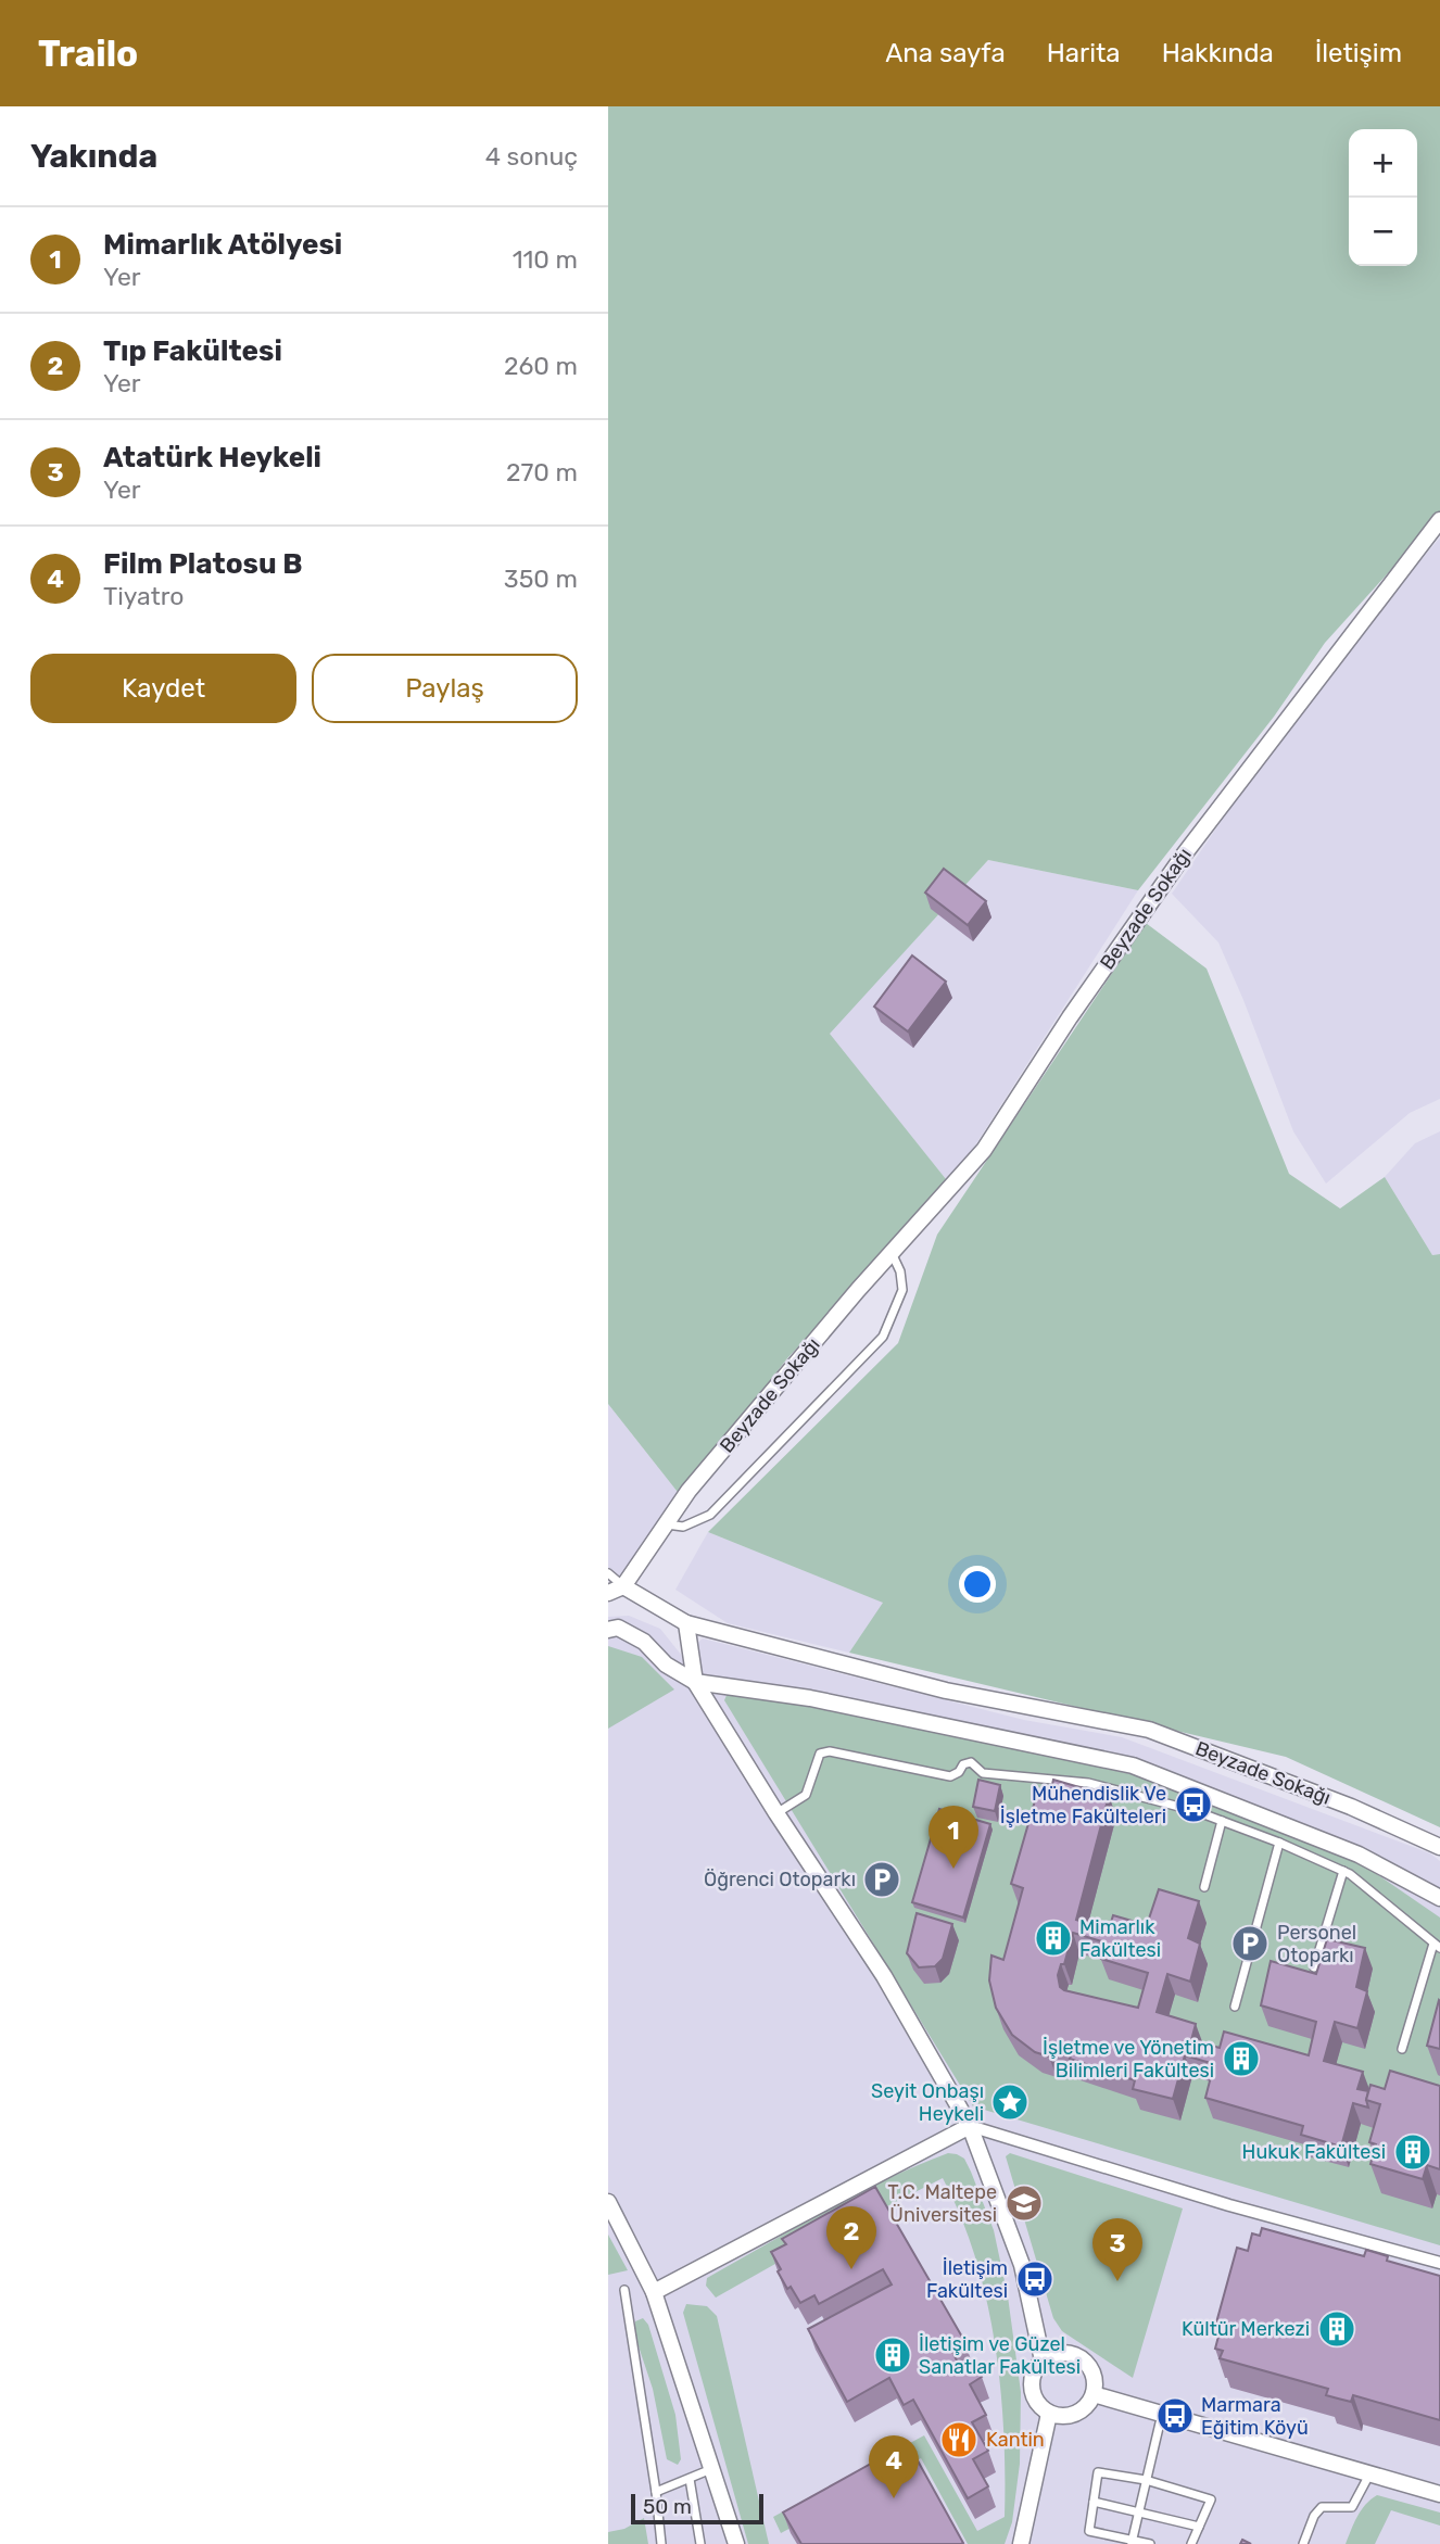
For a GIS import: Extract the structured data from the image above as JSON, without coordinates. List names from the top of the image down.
{
  "streets": {
    "street": ["Beyzade Sokağı"]
  },
  "places": {
    "bus stop": ["Mühendislik Ve İşletme Fakülteleri", "İletişim Fakültesi", "Marmara Eğitim Köyü"],
    "parking": ["Öğrenci Otoparkı", "Personel Otoparkı"],
    "building": [
      "Mimarlık Fakültesi",
      "İşletme ve Yönetim Bilimleri Fakültesi",
      "Hukuk Fakültesi",
      "Kültür Merkezi",
      "İletişim ve Güzel Sanatlar Fakültesi"
    ],
    "place": ["Seyit Onbaşı Heykeli"],
    "school or university": ["T.C. Maltepe Üniversitesi"],
    "restaurant": ["Kantin"]
  },
  "scale_bar": "50 m",
  "page": {
    "header": "Trailo",
    "nav": [
      "Ana sayfa",
      "Harita",
      "Hakkında",
      "İletişim"
    ],
    "heading": ["Yakında", "4 sonuç"],
    "map_buttons": ["+", "−"],
    "list": [
      {
        "mark": "1",
        "name": "Mimarlık Atölyesi",
        "note": "Yer",
        "value": "110 m"
      },
      {
        "mark": "2",
        "name": "Tıp Fakültesi",
        "note": "Yer",
        "value": "260 m"
      },
      {
        "mark": "3",
        "name": "Atatürk Heykeli",
        "note": "Yer",
        "value": "270 m"
      },
      {
        "mark": "4",
        "name": "Film Platosu B",
        "note": "Tiyatro",
        "value": "350 m"
      }
    ],
    "buttons": ["Kaydet", "Paylaş"],
    "pins": [
      "1",
      "2",
      "3",
      "4"
    ],
    "scale": "50 m"
  }
}
